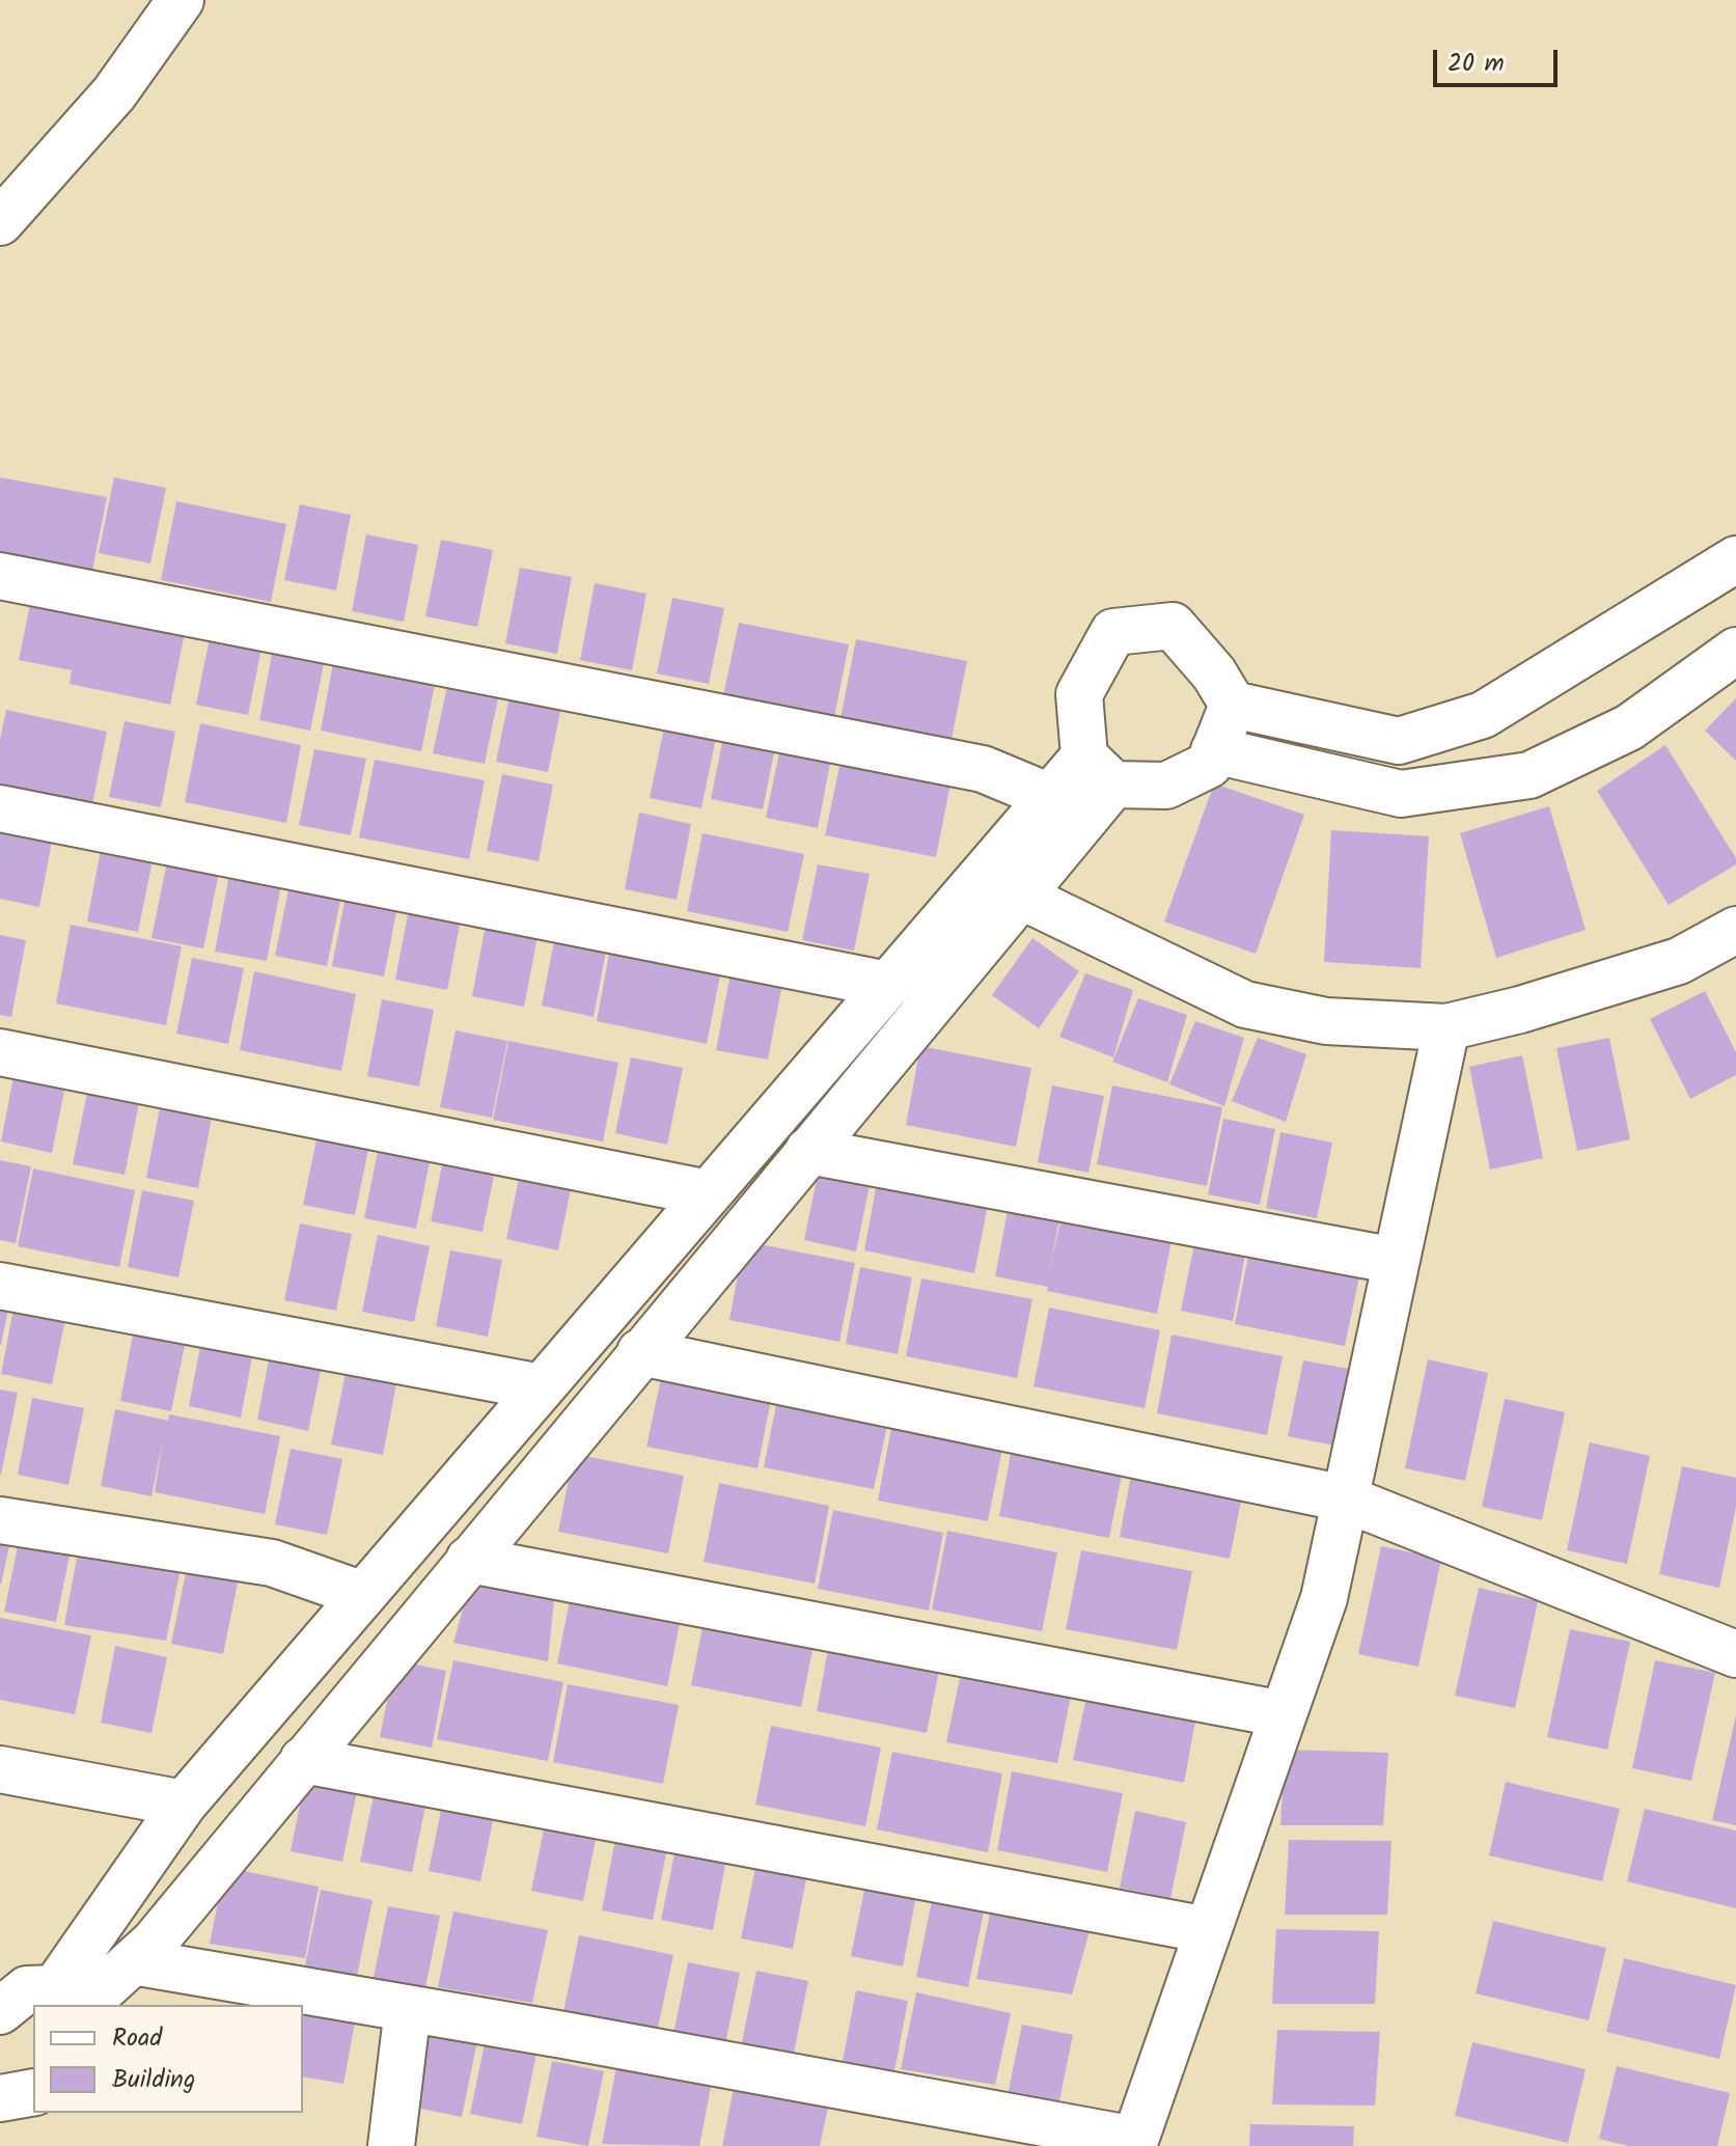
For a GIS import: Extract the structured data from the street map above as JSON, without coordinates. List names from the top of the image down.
{
  "legend": ["Road", "Building"],
  "scale_bar": "20 m"
}
